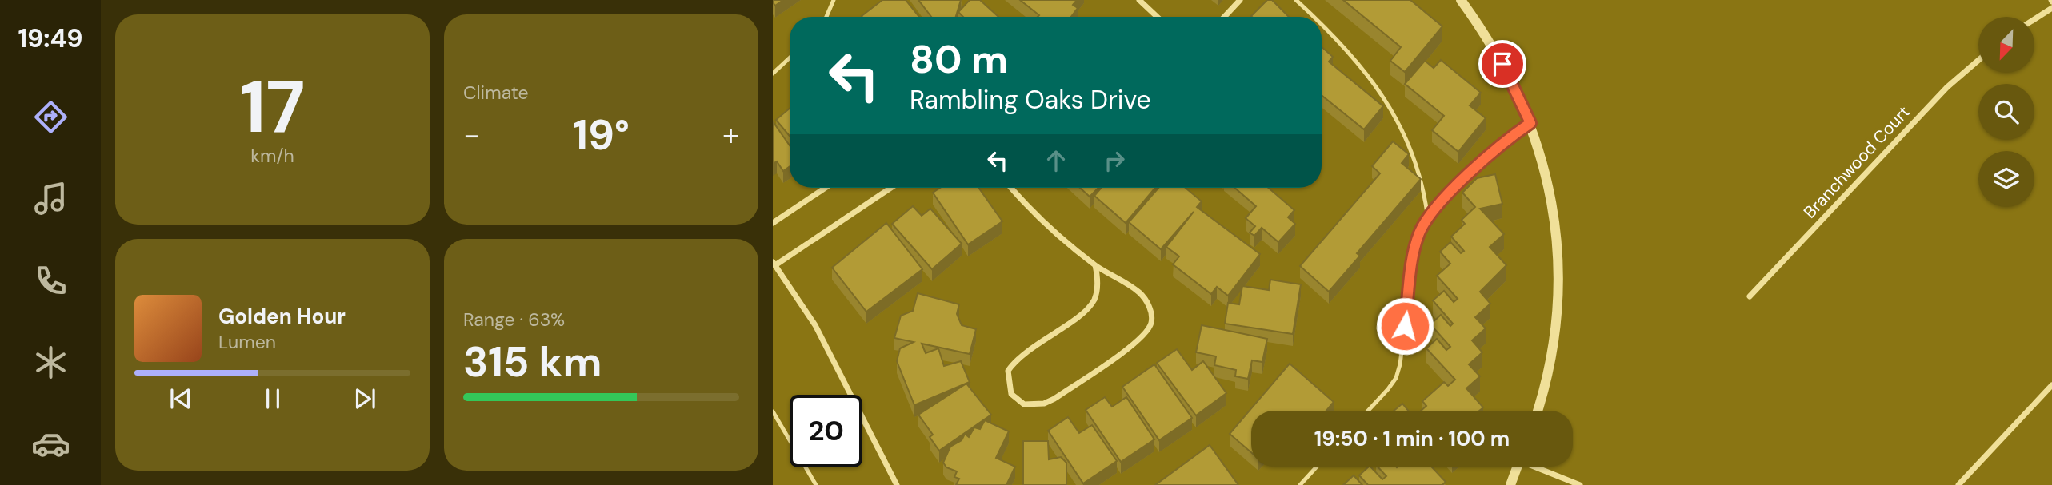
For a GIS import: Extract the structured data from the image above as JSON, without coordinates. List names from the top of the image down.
{
  "streets": {
    "street": ["Branchwood Court"]
  },
  "north": "bottom left",
  "page": {
    "tabs": "19:49",
    "tile": [
      ["17", "km/h"],
      "Climate",
      ["Range · 63%", "315 km"]
    ],
    "turn": ["80 m", "Rambling Oaks Drive"],
    "heat": ["−", "19°", "+"],
    "song": ["Golden Hour", "Lumen"],
    "limit": "20",
    "trip": "19:50 · 1 min · 100 m"
  }
}
